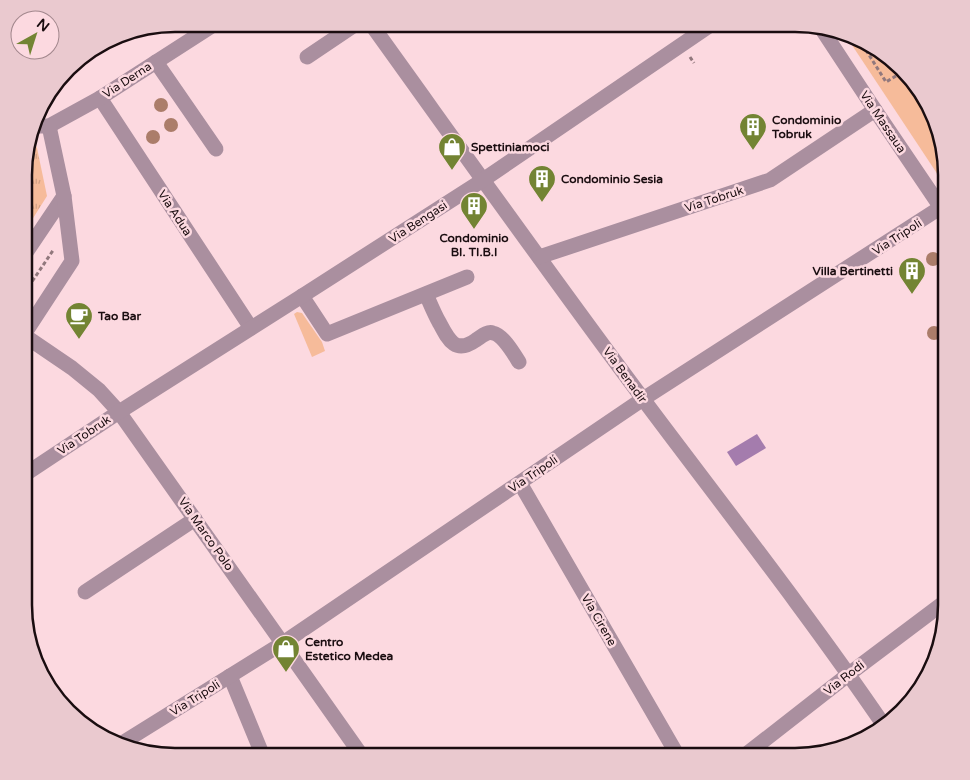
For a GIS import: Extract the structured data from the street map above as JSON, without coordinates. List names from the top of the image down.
{
  "streets": {
    "street": [
      "Via Derna",
      "Via Massaua",
      "Via Tobruk",
      "Via Adua",
      "Via Bengasi",
      "Via Tripoli",
      "Via Benadir",
      "Via Marco Polo",
      "Via Cirene",
      "Via Rodi"
    ]
  },
  "crossings": [
    ["Via Derna", "Via Adua"],
    ["Via Massaua", "Via Tobruk"],
    ["Via Tobruk", "Via Bengasi"],
    ["Via Tobruk", "Via Benadir"],
    ["Via Tobruk", "Via Marco Polo"],
    ["Via Adua", "Via Bengasi"],
    ["Via Bengasi", "Via Benadir"],
    ["Via Bengasi", "Via Marco Polo"],
    ["Via Tripoli", "Via Benadir"],
    ["Via Tripoli", "Via Marco Polo"],
    ["Via Tripoli", "Via Cirene"],
    ["Via Benadir", "Via Rodi"]
  ],
  "places": {
    "building": [
      "Condominio Tobruk",
      "Condominio Sesia",
      "Condominio BI. TI.B.I",
      "Villa Bertinetti"
    ],
    "shop": ["Spettiniamoci", "Centro Estetico Medea"],
    "cafe": ["Tao Bar"]
  },
  "north": "top right"
}
